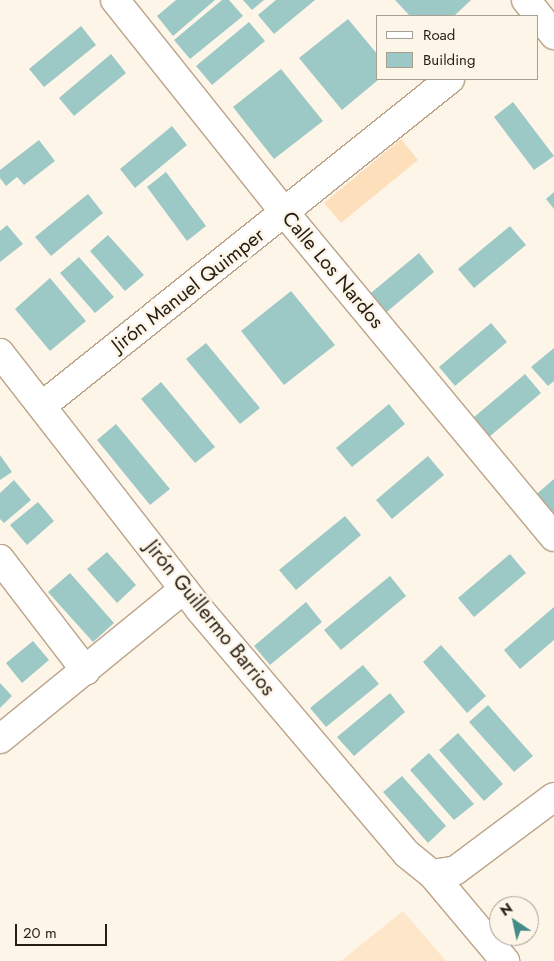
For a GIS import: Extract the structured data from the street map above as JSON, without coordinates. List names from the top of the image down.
{
  "streets": {
    "street": ["Calle Los Nardos", "Jirón Manuel Quimper", "Jirón Guillermo Barrios"]
  },
  "crossings": [
    ["Calle Los Nardos", "Jirón Manuel Quimper"],
    ["Jirón Manuel Quimper", "Jirón Guillermo Barrios"]
  ],
  "legend": ["Road", "Building"],
  "scale_bar": "20 m",
  "north": "top left"
}
